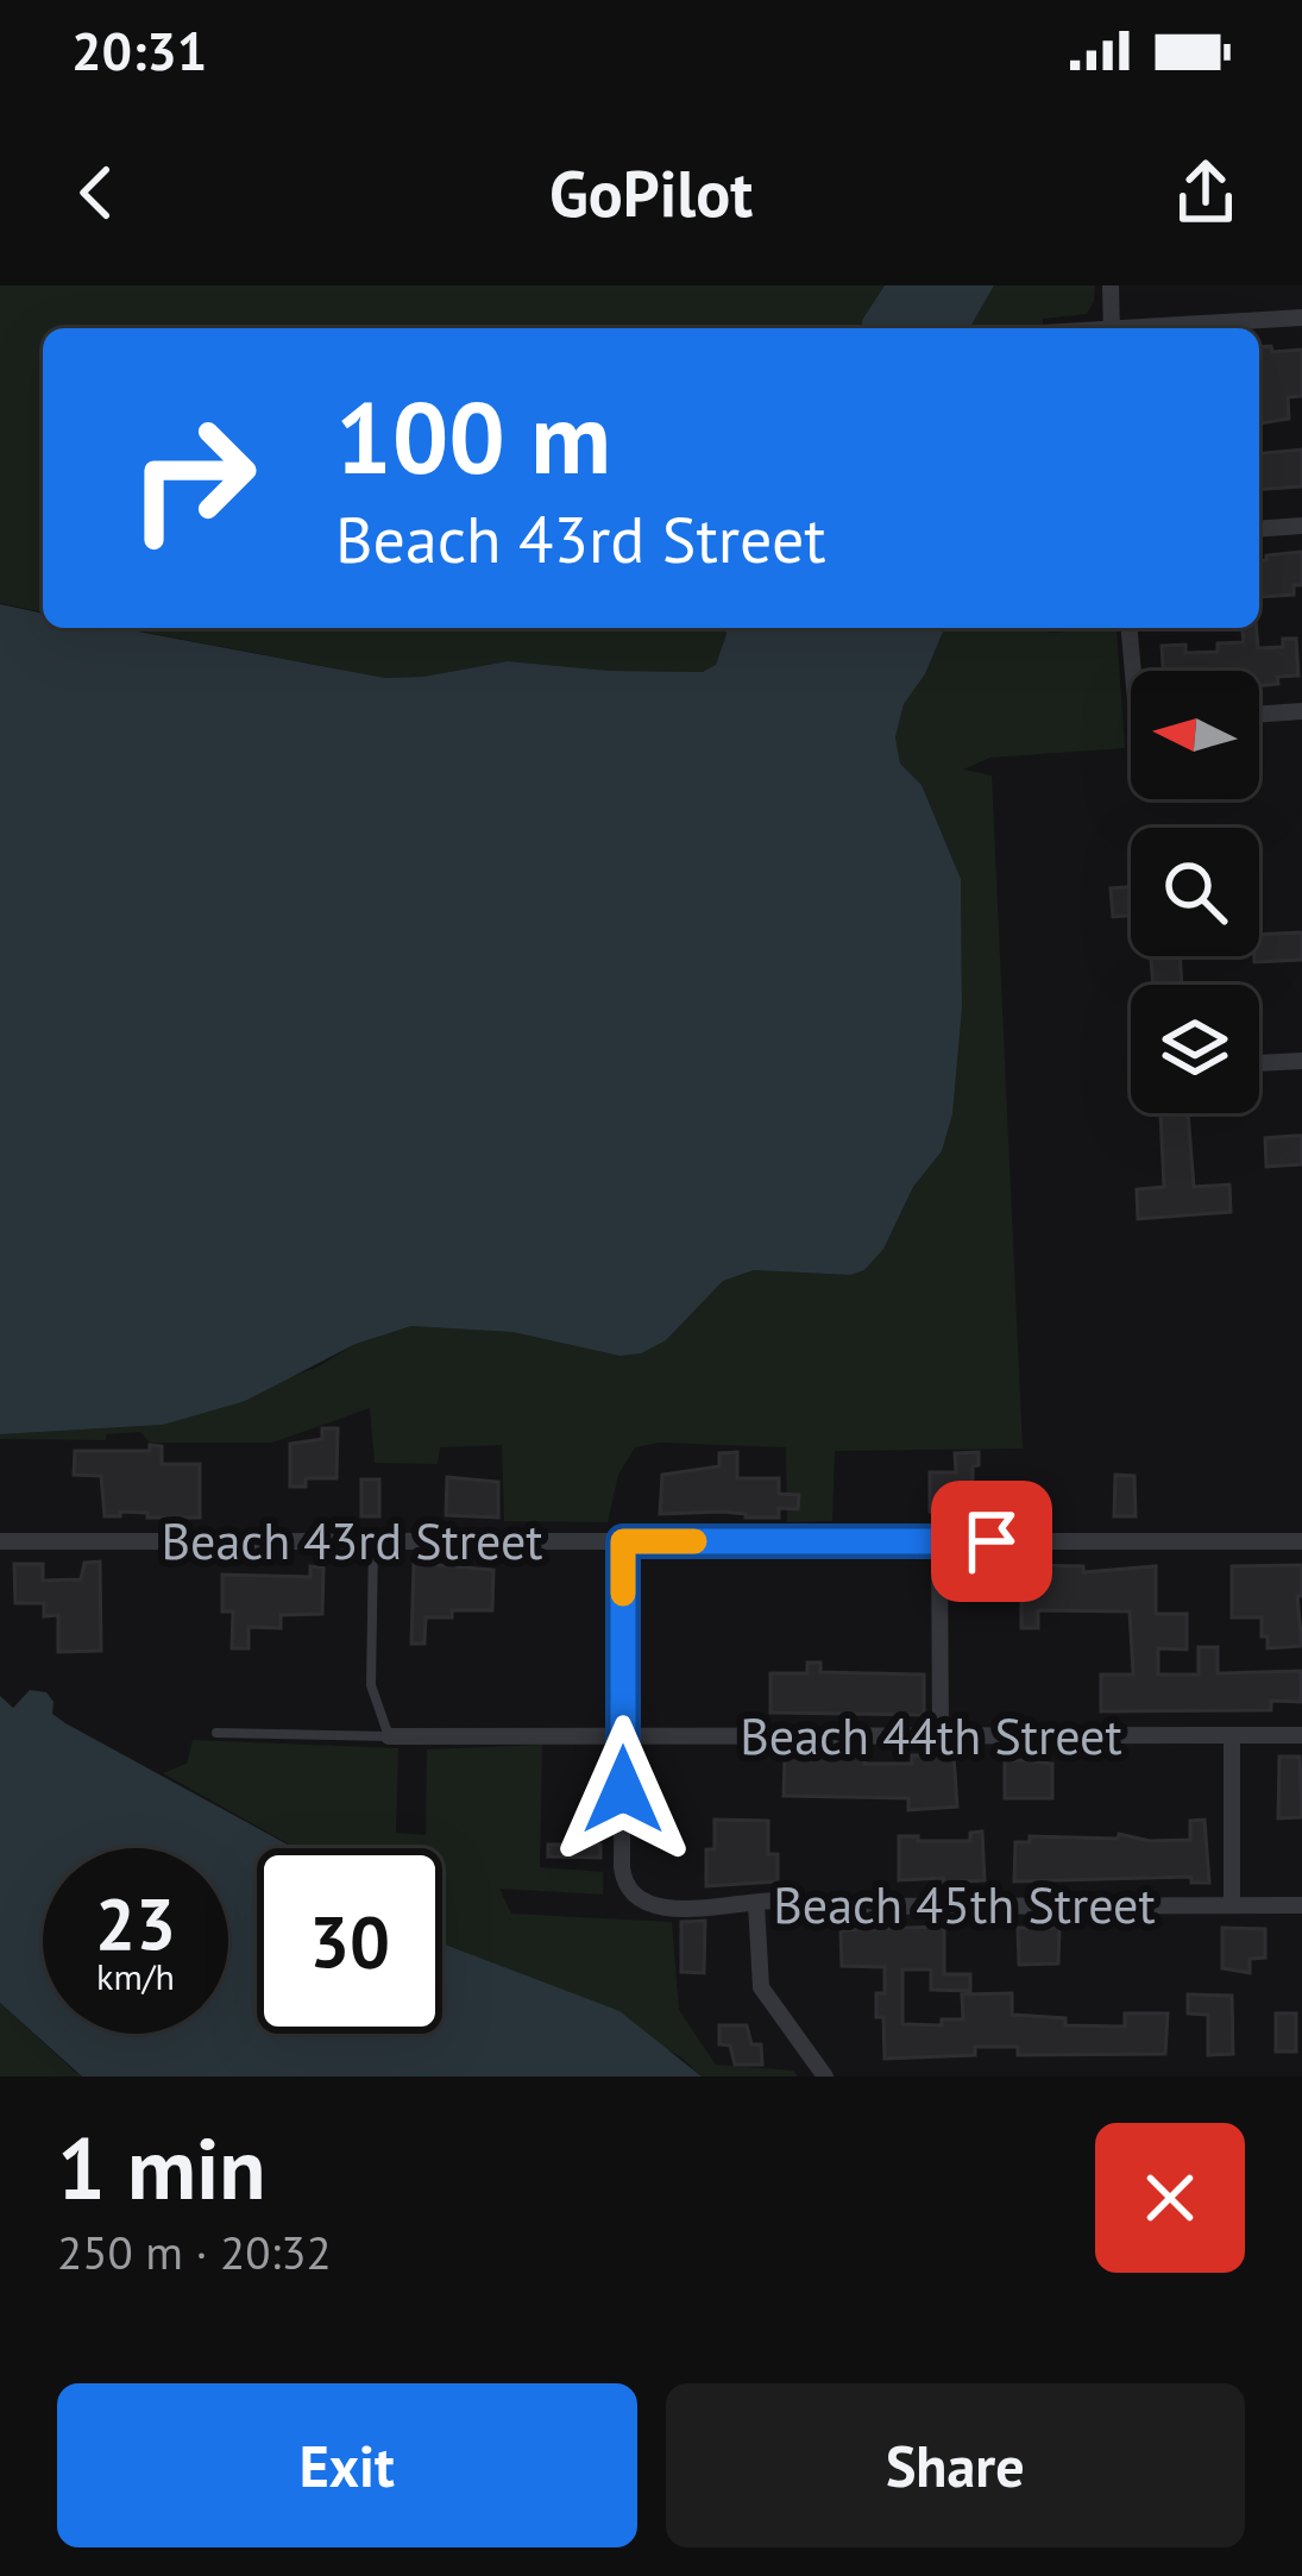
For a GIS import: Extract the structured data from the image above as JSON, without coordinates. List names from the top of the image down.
{
  "streets": {
    "street": ["Beach 43rd Street", "Beach 44th Street", "Beach 45th Street"]
  },
  "crossings": [
    ["Beach 44th Street", "Beach 45th Street"]
  ],
  "north": "left",
  "page": {
    "status": "20:31",
    "header": "GoPilot",
    "turn": ["100 m", "Beach 43rd Street"],
    "speed": "23 km/h",
    "limit": "30",
    "heading": ["1 min", "250 m · 20:32"],
    "buttons": ["Exit", "Share"]
  }
}
